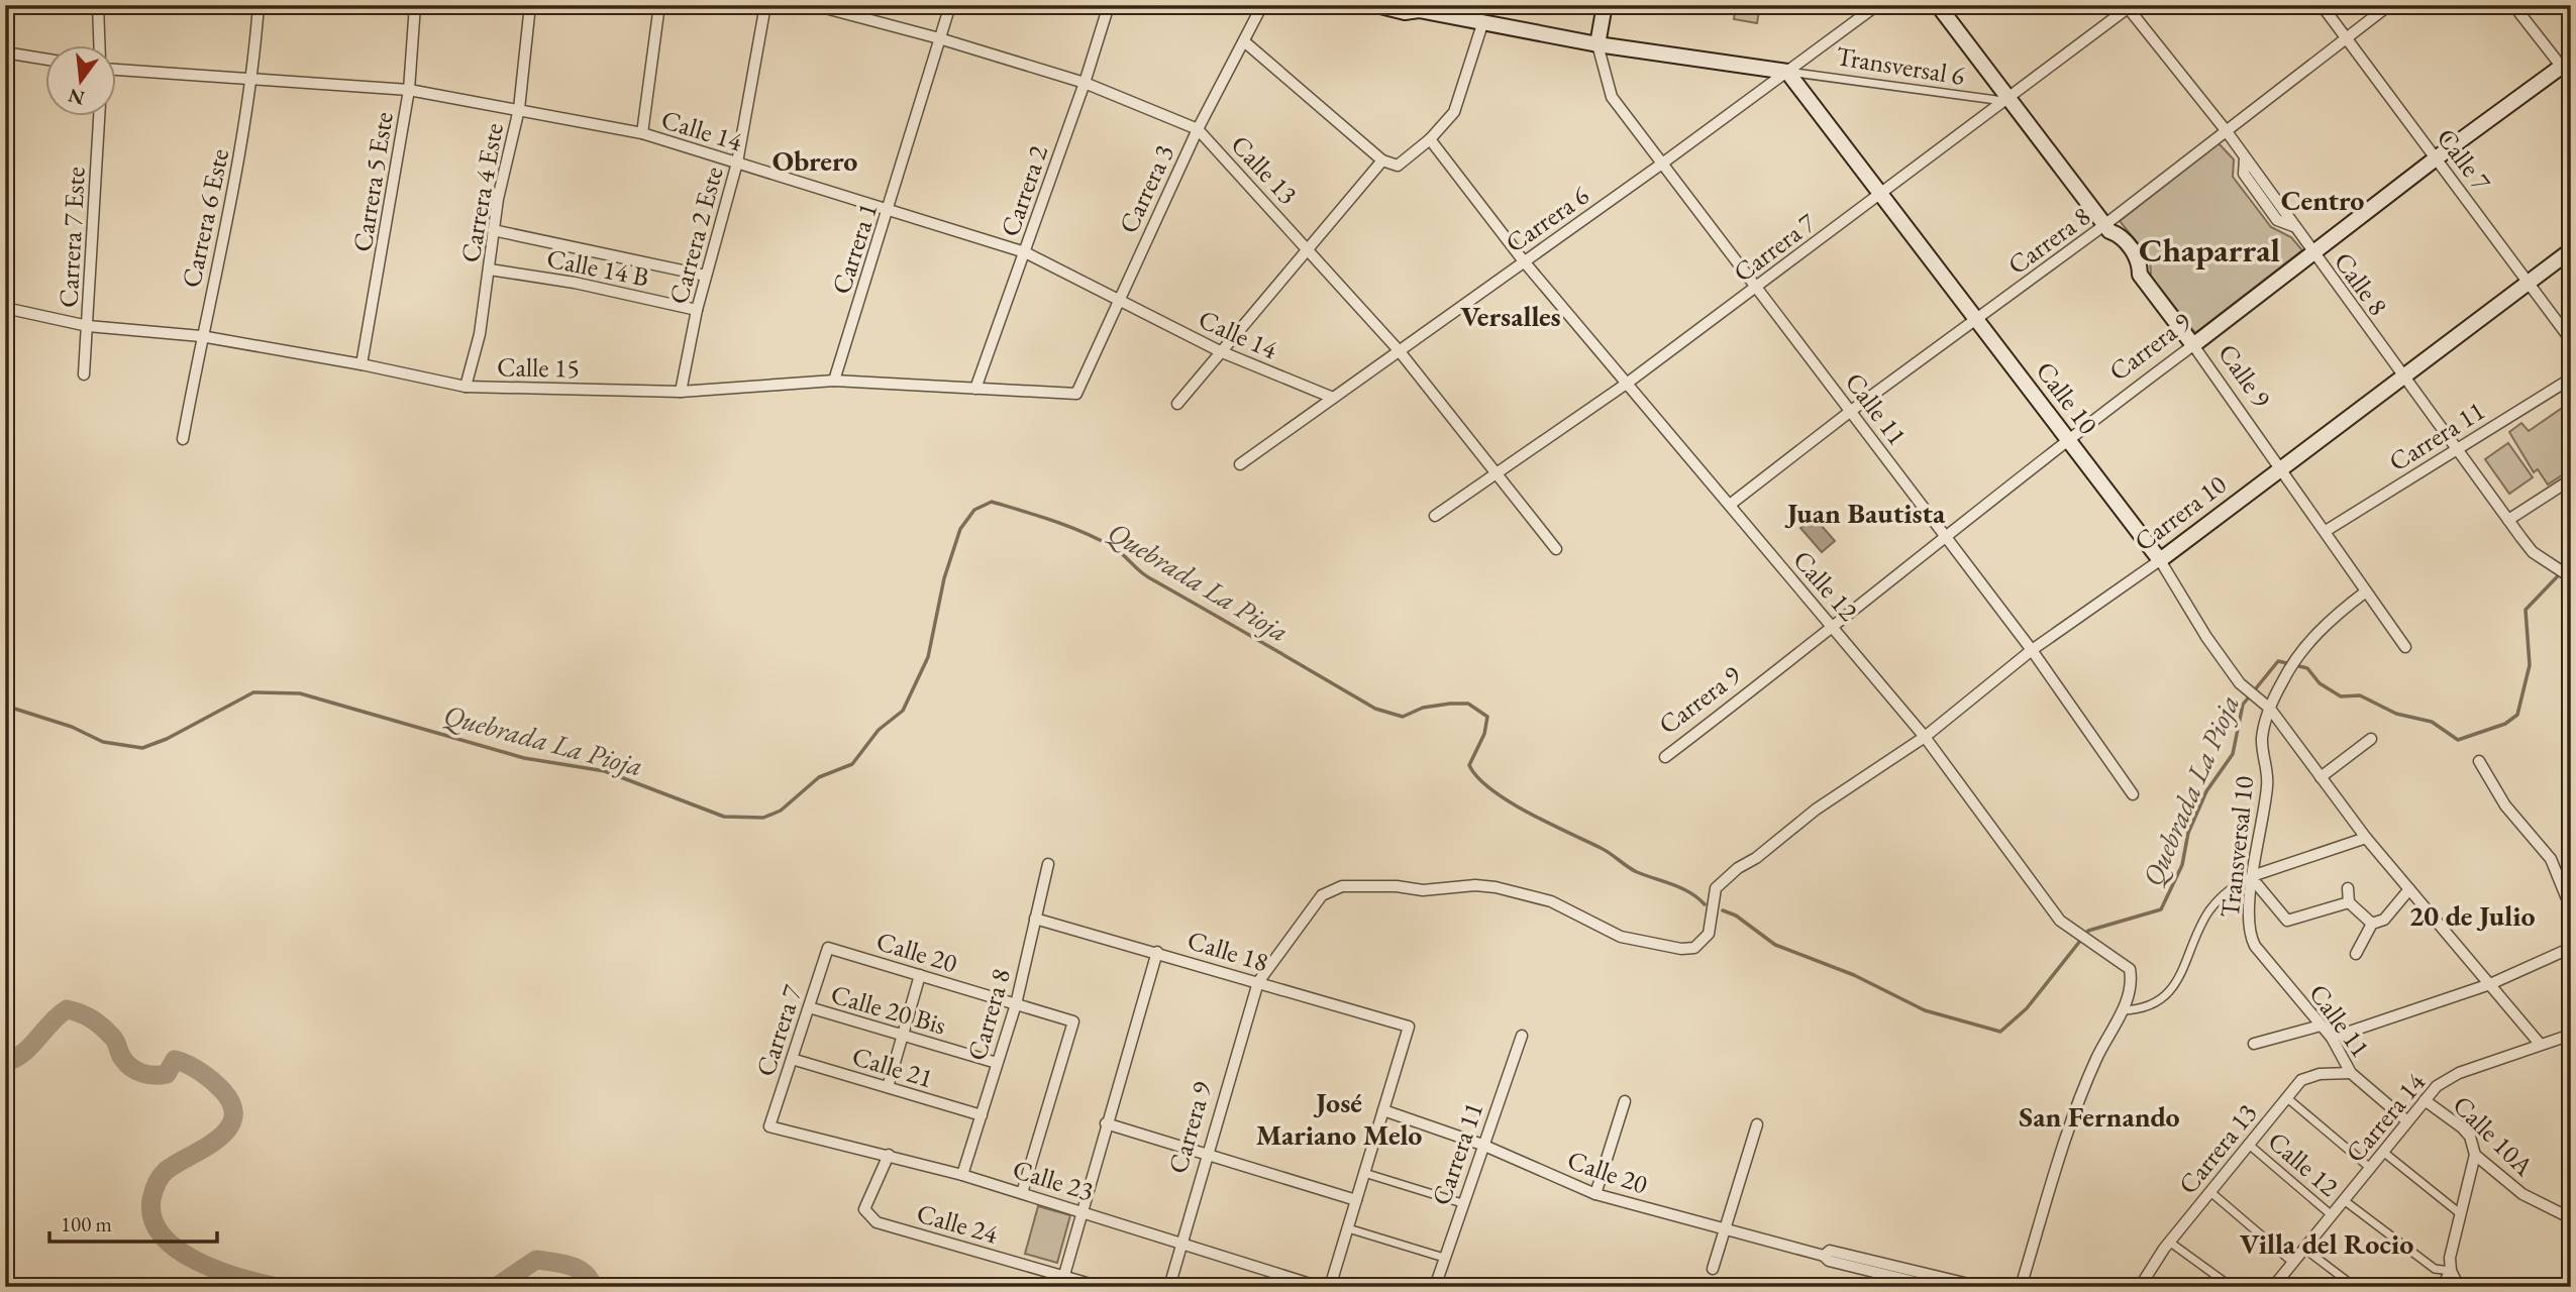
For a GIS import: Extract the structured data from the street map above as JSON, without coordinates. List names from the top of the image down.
{
  "streets": {
    "main road": [
      "Carrera 9",
      "Calle 9",
      "Calle 10",
      "Carrera 10"
    ],
    "street": [
      "Transversal 6",
      "Calle 14",
      "Calle 7",
      "Calle 13",
      "Carrera 5 Este",
      "Carrera 3",
      "Carrera 2",
      "Carrera 4 Este",
      "Carrera 6 Este",
      "Carrera 6",
      "Carrera 2 Este",
      "Carrera 7 Este",
      "Carrera 8",
      "Carrera 7",
      "Carrera 1",
      "Calle 14 B",
      "Calle 8",
      "Calle 15",
      "Calle 11",
      "Carrera 11",
      "Calle 12",
      "Transversal 10",
      "Calle 18",
      "Calle 20",
      "Calle 20 Bis",
      "Calle 21",
      "Carrera 14",
      "Calle 10A",
      "Carrera 13",
      "Calle 23",
      "Calle 24"
    ]
  },
  "crossings": [
    ["Transversal 6", "Carrera 6"],
    ["Transversal 6", "Carrera 7"],
    ["Transversal 6", "Calle 9"],
    ["Transversal 6", "Calle 10"],
    ["Calle 14", "Carrera 5 Este"],
    ["Calle 14", "Carrera 3"],
    ["Calle 14", "Carrera 2"],
    ["Calle 14", "Carrera 4 Este"],
    ["Calle 14", "Carrera 6 Este"],
    ["Calle 14", "Carrera 6"],
    ["Calle 14", "Carrera 2 Este"],
    ["Calle 14", "Carrera 1"],
    ["Calle 7", "Carrera 8"],
    ["Calle 7", "Carrera 9"],
    ["Calle 7", "Carrera 10"],
    ["Calle 13", "Carrera 3"],
    ["Calle 13", "Carrera 2"],
    ["Calle 13", "Carrera 6"],
    ["Calle 13", "Carrera 7"],
    ["Calle 13", "Carrera 1"],
    ["Carrera 5 Este", "Calle 15"],
    ["Carrera 3", "Calle 15"],
    ["Carrera 2", "Calle 15"],
    ["Carrera 4 Este", "Calle 14 B"],
    ["Carrera 4 Este", "Calle 15"],
    ["Carrera 6 Este", "Calle 15"],
    ["Carrera 6", "Calle 10"],
    ["Carrera 6", "Calle 11"],
    ["Carrera 6", "Calle 12"],
    ["Carrera 2 Este", "Calle 14 B"],
    ["Carrera 2 Este", "Calle 15"],
    ["Carrera 7 Este", "Calle 15"],
    ["Carrera 8", "Calle 8"],
    ["Carrera 8", "Calle 9"],
    ["Carrera 8", "Calle 10"],
    ["Carrera 8", "Calle 11"],
    ["Carrera 8", "Calle 12"],
    ["Carrera 8", "Calle 18"],
    ["Carrera 8", "Calle 20"],
    ["Carrera 8", "Calle 20 Bis"],
    ["Carrera 8", "Calle 21"],
    ["Carrera 8", "Calle 23"],
    ["Carrera 7", "Calle 8"],
    ["Carrera 7", "Calle 9"],
    ["Carrera 7", "Calle 10"],
    ["Carrera 7", "Calle 11"],
    ["Carrera 7", "Calle 12"],
    ["Carrera 7", "Calle 20"],
    ["Carrera 7", "Calle 20 Bis"],
    ["Carrera 7", "Calle 21"],
    ["Carrera 7", "Calle 23"],
    ["Carrera 1", "Calle 15"],
    ["Calle 8", "Carrera 9"],
    ["Calle 8", "Carrera 11"],
    ["Calle 8", "Carrera 10"],
    ["Carrera 9", "Calle 9"],
    ["Carrera 9", "Calle 10"],
    ["Carrera 9", "Calle 11"],
    ["Carrera 9", "Carrera 10"],
    ["Carrera 9", "Calle 12"],
    ["Carrera 9", "Calle 18"],
    ["Carrera 9", "Calle 23"],
    ["Calle 9", "Carrera 11"],
    ["Calle 9", "Carrera 10"],
    ["Calle 9", "Transversal 10"],
    ["Calle 10", "Carrera 10"],
    ["Calle 10", "Transversal 10"],
    ["Calle 10", "Carrera 14"],
    ["Calle 11", "Carrera 10"],
    ["Calle 11", "Transversal 10"],
    ["Calle 11", "Carrera 14"],
    ["Calle 11", "Carrera 13"],
    ["Carrera 11", "Calle 20"],
    ["Carrera 10", "Calle 12"],
    ["Carrera 10", "Calle 18"],
    ["Calle 12", "Carrera 14"],
    ["Calle 12", "Carrera 13"],
    ["Calle 18", "Calle 20"],
    ["Calle 20", "Calle 23"],
    ["Carrera 14", "Calle 10A"],
    ["Calle 23", "Calle 24"]
  ],
  "districts": [
    "Obrero",
    "Centro",
    "Chaparral",
    "Versalles",
    "Juan Bautista",
    "20 de Julio",
    "José Mariano Melo",
    "San Fernando",
    "Villa del Rocio"
  ],
  "water": ["Quebrada La Pioja"],
  "scale_bar": "100 m",
  "north": "bottom"
}
